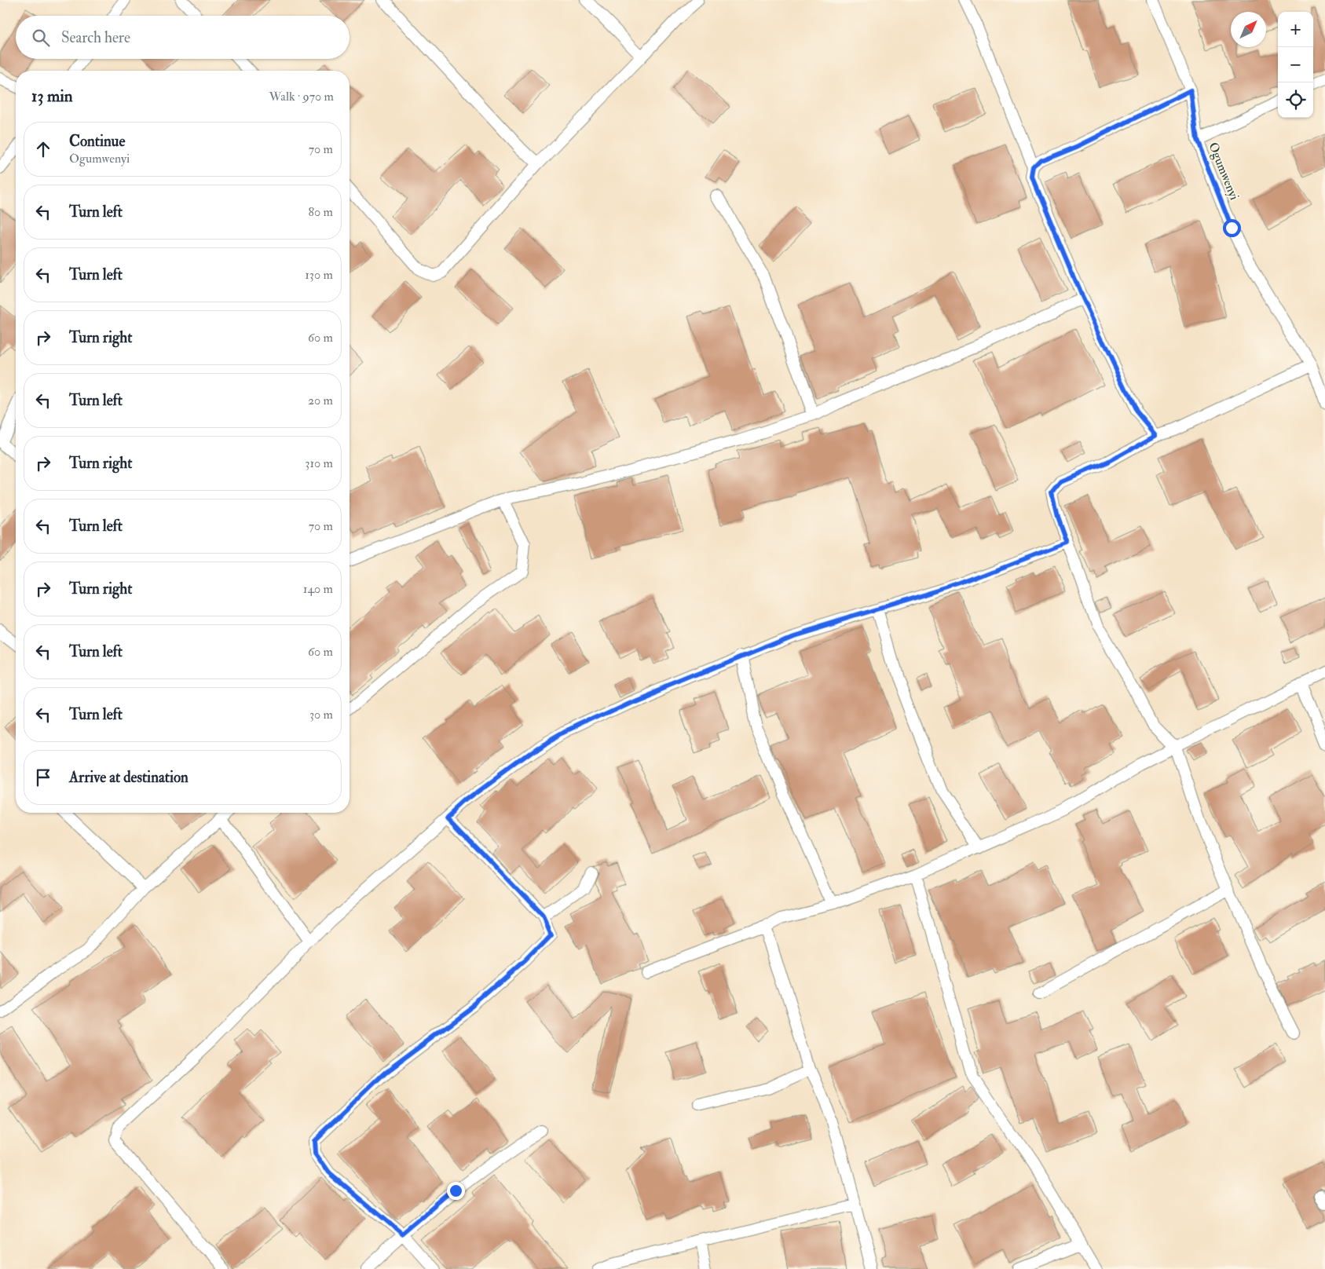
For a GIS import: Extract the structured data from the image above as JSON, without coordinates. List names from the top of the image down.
{
  "streets": {
    "street": ["Ogumwenyi"]
  },
  "north": "top right",
  "page": {
    "map_buttons": ["+", "−"],
    "search": "Search here",
    "heading": ["13 min", "Walk · 970 m"],
    "list": [
      ["Continue", "Ogumwenyi", "70 m"],
      ["Turn left", "80 m"],
      ["Turn left", "130 m"],
      ["Turn right", "60 m"],
      ["Turn left", "20 m"],
      ["Turn right", "310 m"],
      ["Turn left", "70 m"],
      ["Turn right", "140 m"],
      ["Turn left", "60 m"],
      ["Turn left", "30 m"],
      "Arrive at destination"
    ]
  }
}
